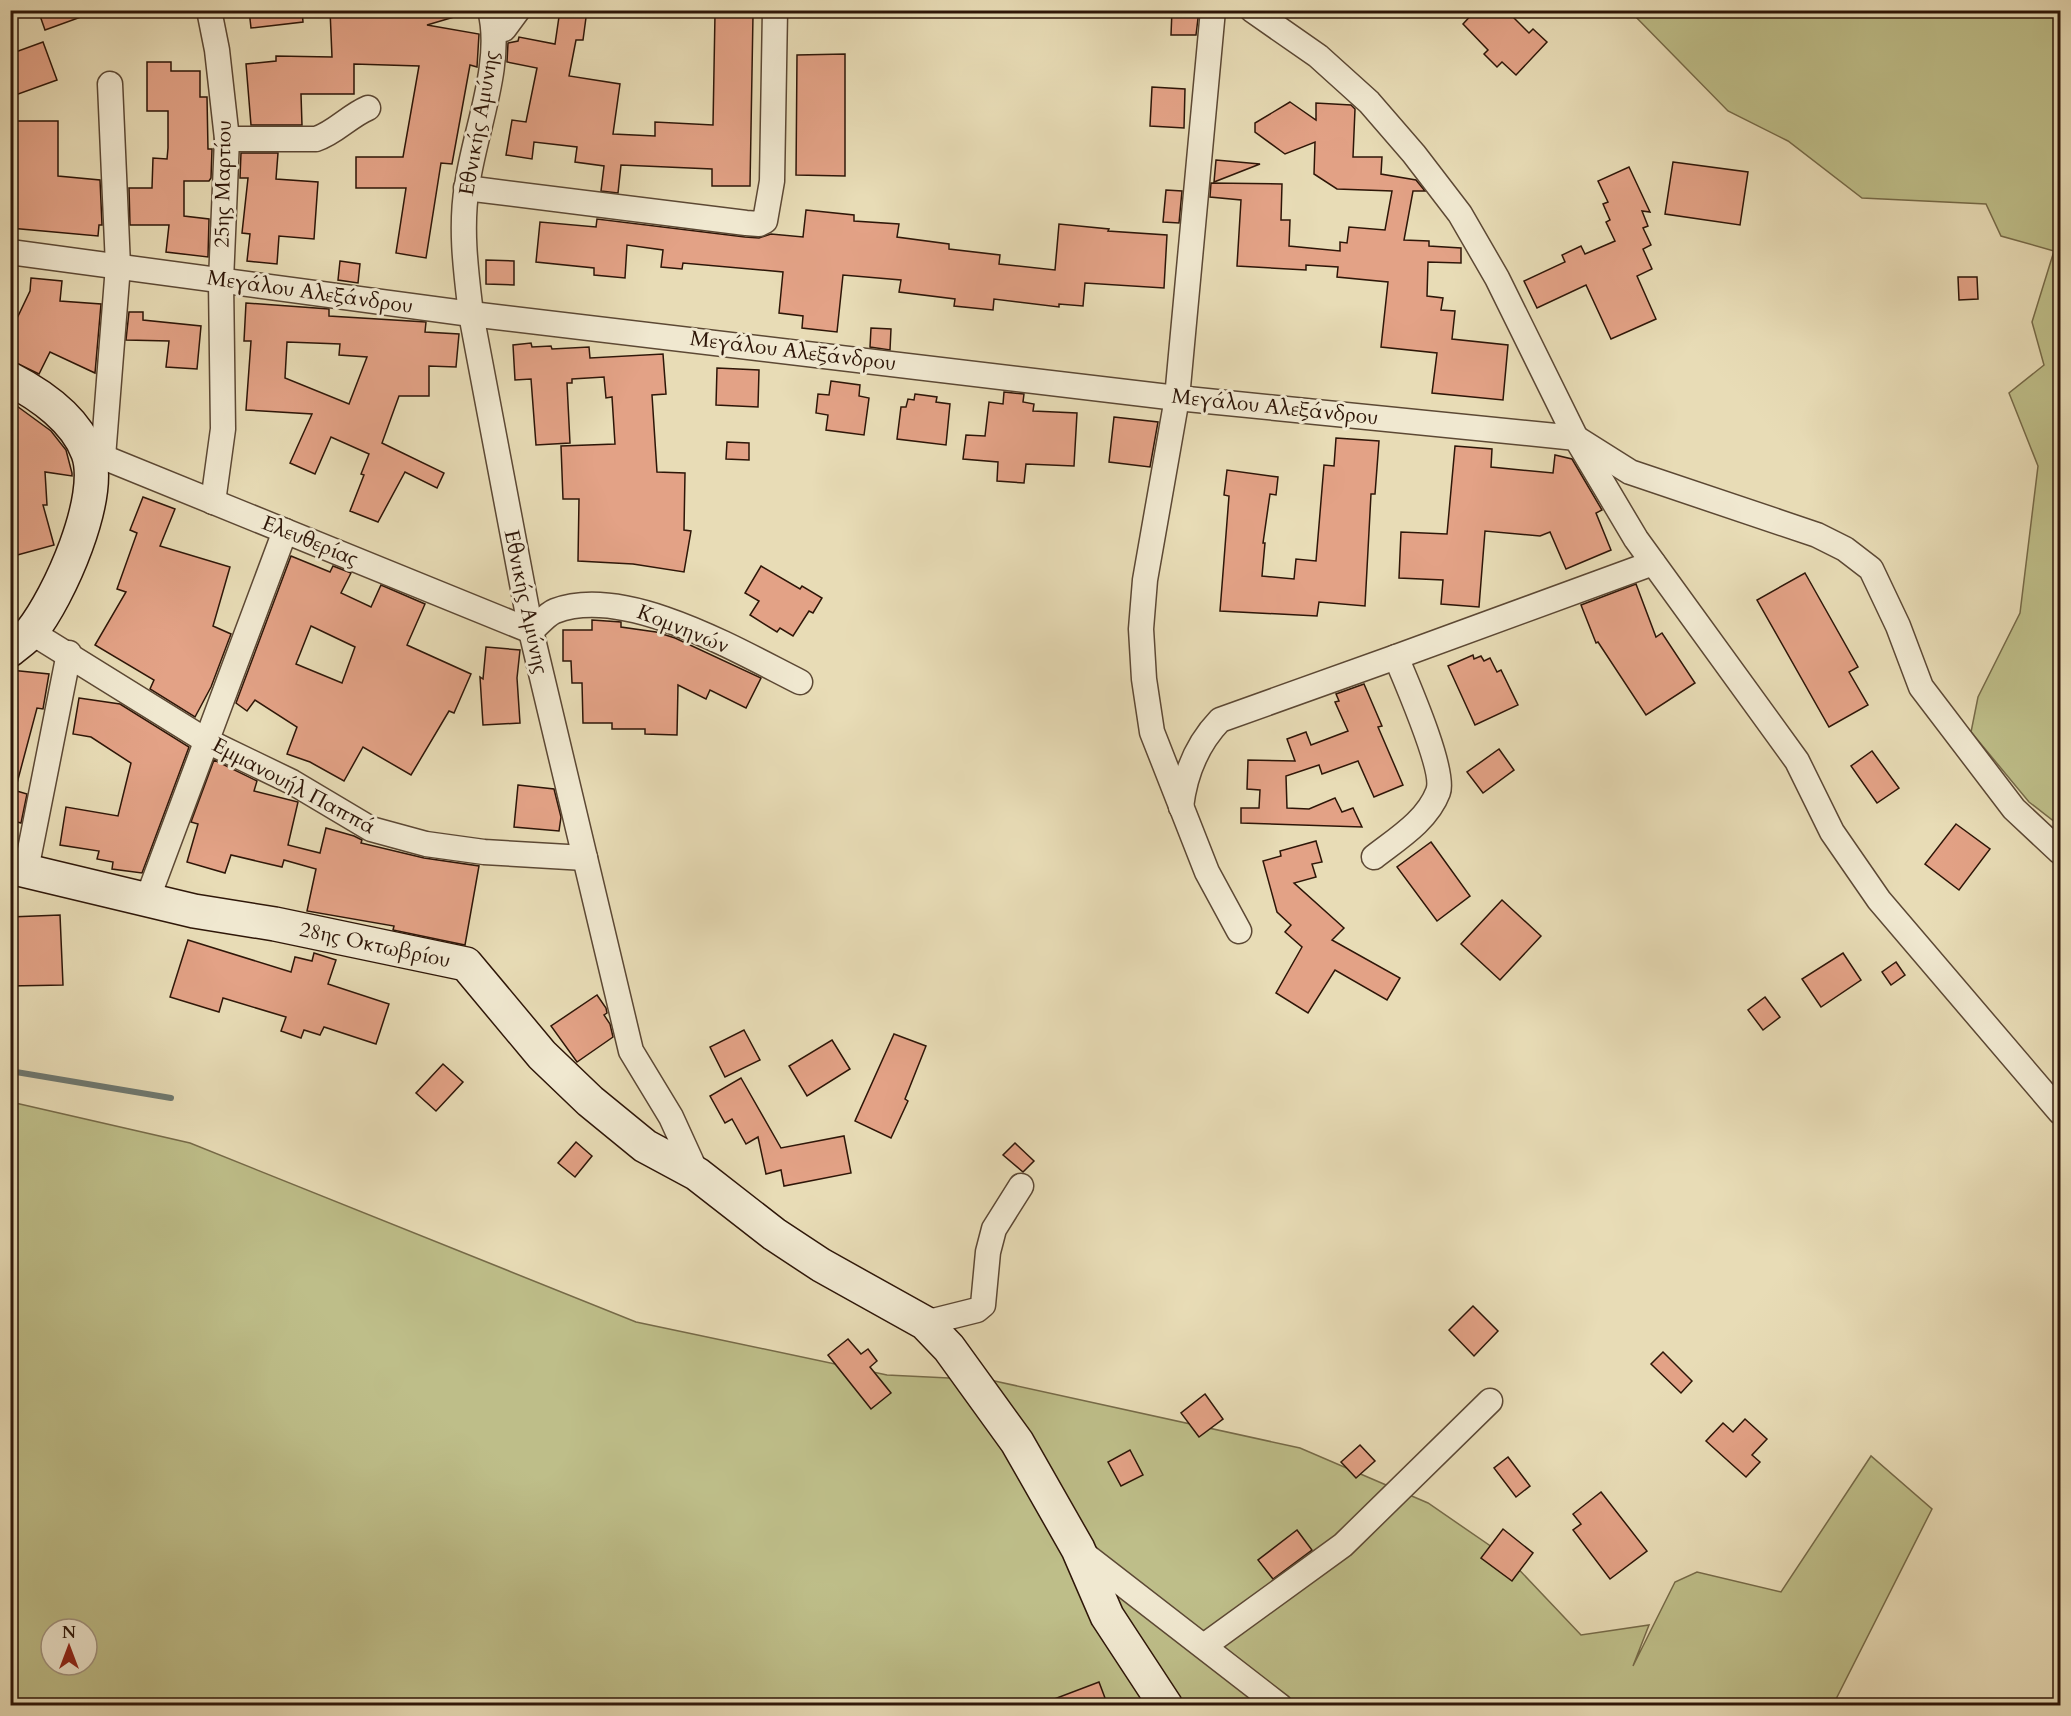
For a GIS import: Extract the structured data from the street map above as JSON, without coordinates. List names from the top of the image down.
{
  "streets": {
    "street": [
      "Εθνικής Αμύνης",
      "25ης Μαρτίου",
      "Μεγάλου Αλεξάνδρου",
      "Ελευθερίας",
      "Κομνηνών",
      "Εμμανουήλ Παππά",
      "28ης Οκτωβρίου"
    ]
  },
  "crossings": [
    ["Εθνικής Αμύνης", "Μεγάλου Αλεξάνδρου"],
    ["Εθνικής Αμύνης", "Ελευθερίας"],
    ["Εθνικής Αμύνης", "Κομνηνών"],
    ["Εθνικής Αμύνης", "Εμμανουήλ Παππά"],
    ["Εθνικής Αμύνης", "28ης Οκτωβρίου"],
    ["25ης Μαρτίου", "Μεγάλου Αλεξάνδρου"],
    ["25ης Μαρτίου", "Ελευθερίας"],
    ["Ελευθερίας", "Κομνηνών"]
  ],
  "north": "top"
}
